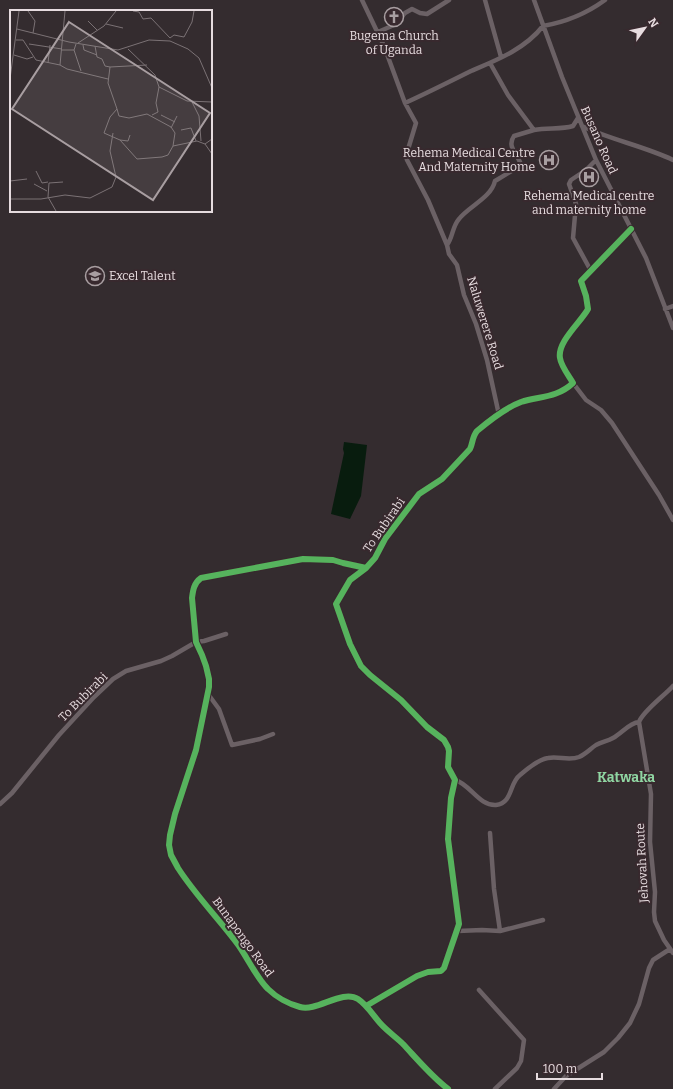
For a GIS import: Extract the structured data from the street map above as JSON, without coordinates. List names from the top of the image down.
{
  "streets": {
    "street": [
      "Busano Road",
      "Naluwerere Road",
      "To Bubirabi",
      "Jehovah Route",
      "Bunapongo Road"
    ]
  },
  "crossings": [
    ["Naluwerere Road", "To Bubirabi"],
    ["To Bubirabi", "Bunapongo Road"]
  ],
  "districts": ["Katwaka"],
  "places": {
    "church": ["Bugema Church of Uganda"],
    "hospital": ["Rehema Medical Centre And Maternity Home", "Rehema Medical centre and maternity home"],
    "school or university": ["Excel Talent"]
  },
  "scale_bar": "100 m",
  "north": "top right"
}
